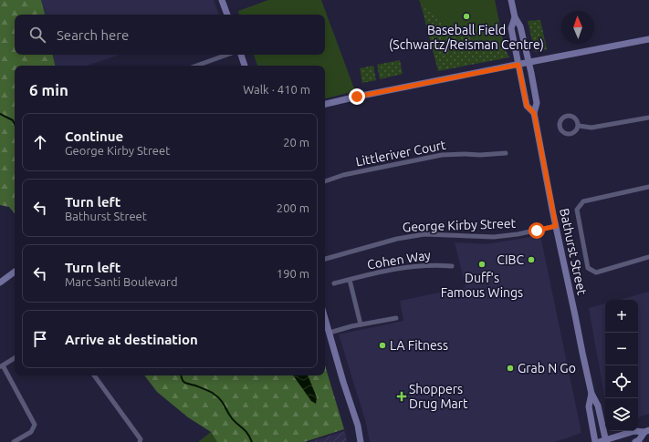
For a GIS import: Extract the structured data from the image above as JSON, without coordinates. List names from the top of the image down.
{
  "streets": {
    "main road": ["Bathurst Street"],
    "street": ["Littleriver Court", "George Kirby Street", "Cohen Way"]
  },
  "crossings": [
    ["George Kirby Street", "Bathurst Street"]
  ],
  "places": {
    "other": [
      "Baseball Field (Schwartz/Reisman Centre)",
      "CIBC",
      "Duff's Famous Wings",
      "LA Fitness",
      "Grab N Go"
    ],
    "health": ["Shoppers Drug Mart"]
  },
  "north": "top",
  "page": {
    "search": "Search here",
    "heading": ["6 min", "Walk · 410 m"],
    "list": [
      ["Continue", "George Kirby Street", "20 m"],
      ["Turn left", "Bathurst Street", "200 m"],
      ["Turn left", "Marc Santi Boulevard", "190 m"],
      "Arrive at destination"
    ],
    "map_buttons": ["+", "−"]
  }
}
